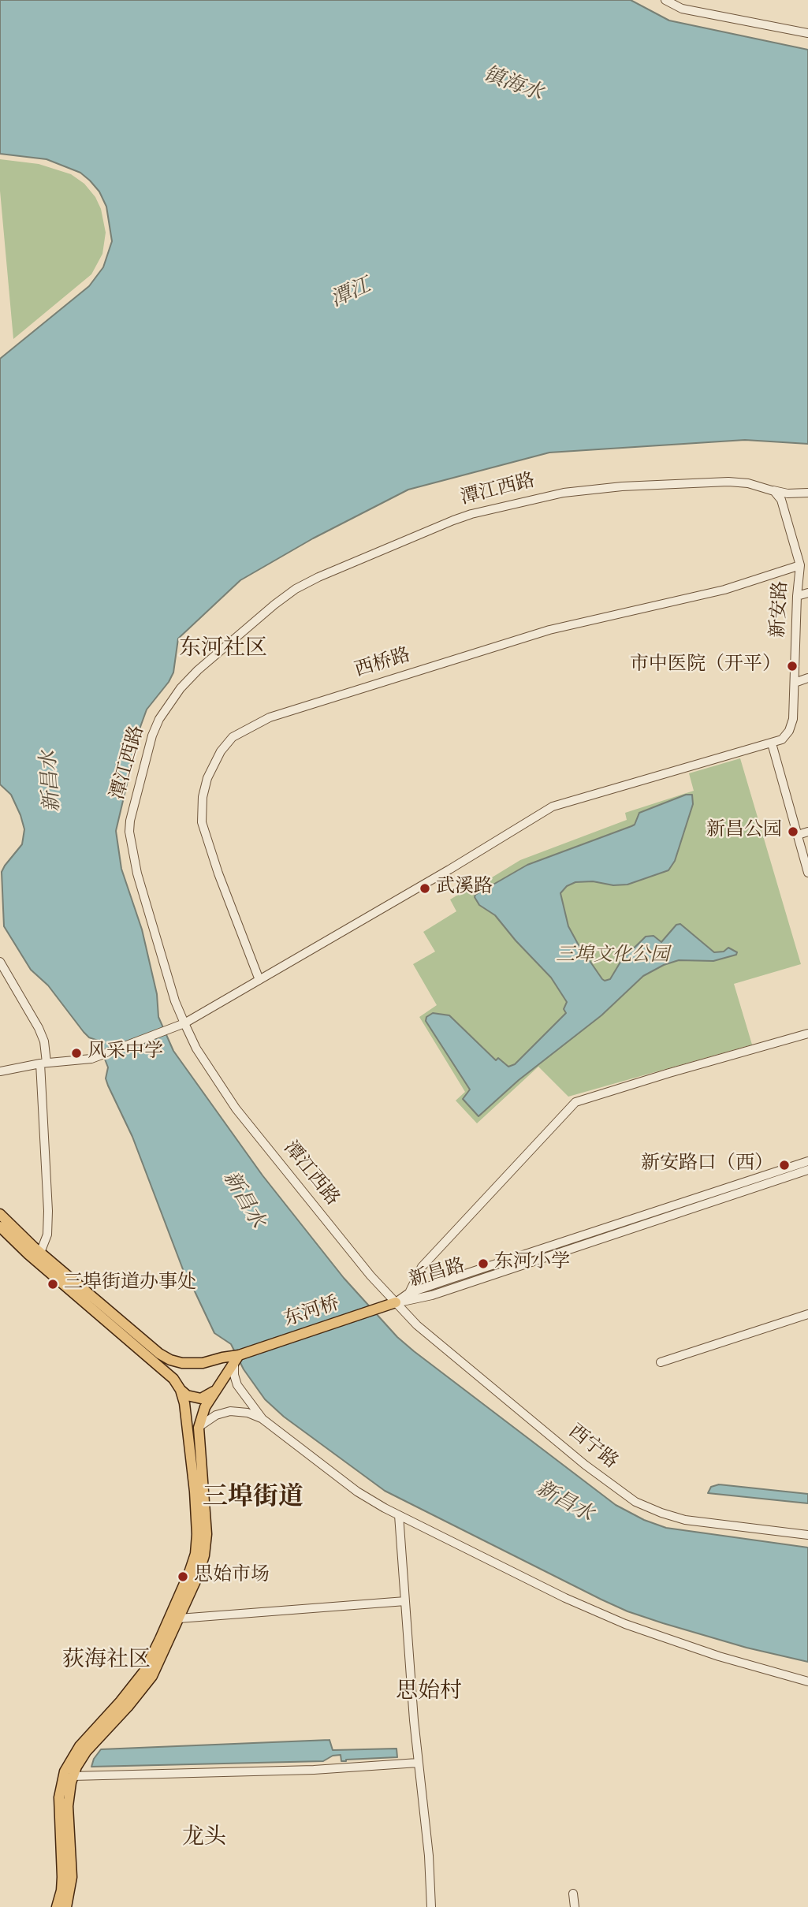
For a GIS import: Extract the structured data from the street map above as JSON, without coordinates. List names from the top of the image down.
{
  "streets": {
    "main road": ["东河桥"],
    "street": [
      "潭江西路",
      "新安路",
      "西桥路",
      "新昌路",
      "西宁路"
    ]
  },
  "crossings": [
    ["潭江西路", "新安路"],
    ["潭江西路", "新昌路"],
    ["潭江西路", "东河桥"],
    ["潭江西路", "西宁路"],
    ["新安路", "西桥路"],
    ["新昌路", "东河桥"],
    ["新昌路", "西宁路"],
    ["东河桥", "西宁路"]
  ],
  "districts": [
    "东河社区",
    "三埠街道",
    "荻海社区",
    "思始村",
    "龙头"
  ],
  "water": ["镇海水", "潭江", "新昌水"],
  "parks": ["三埠文化公园"],
  "places": [
    "市中医院（开平）",
    "新昌公园",
    "武溪路",
    "风采中学",
    "新安路口（西）",
    "东河小学",
    "三埠街道办事处",
    "思始市场"
  ]
}
